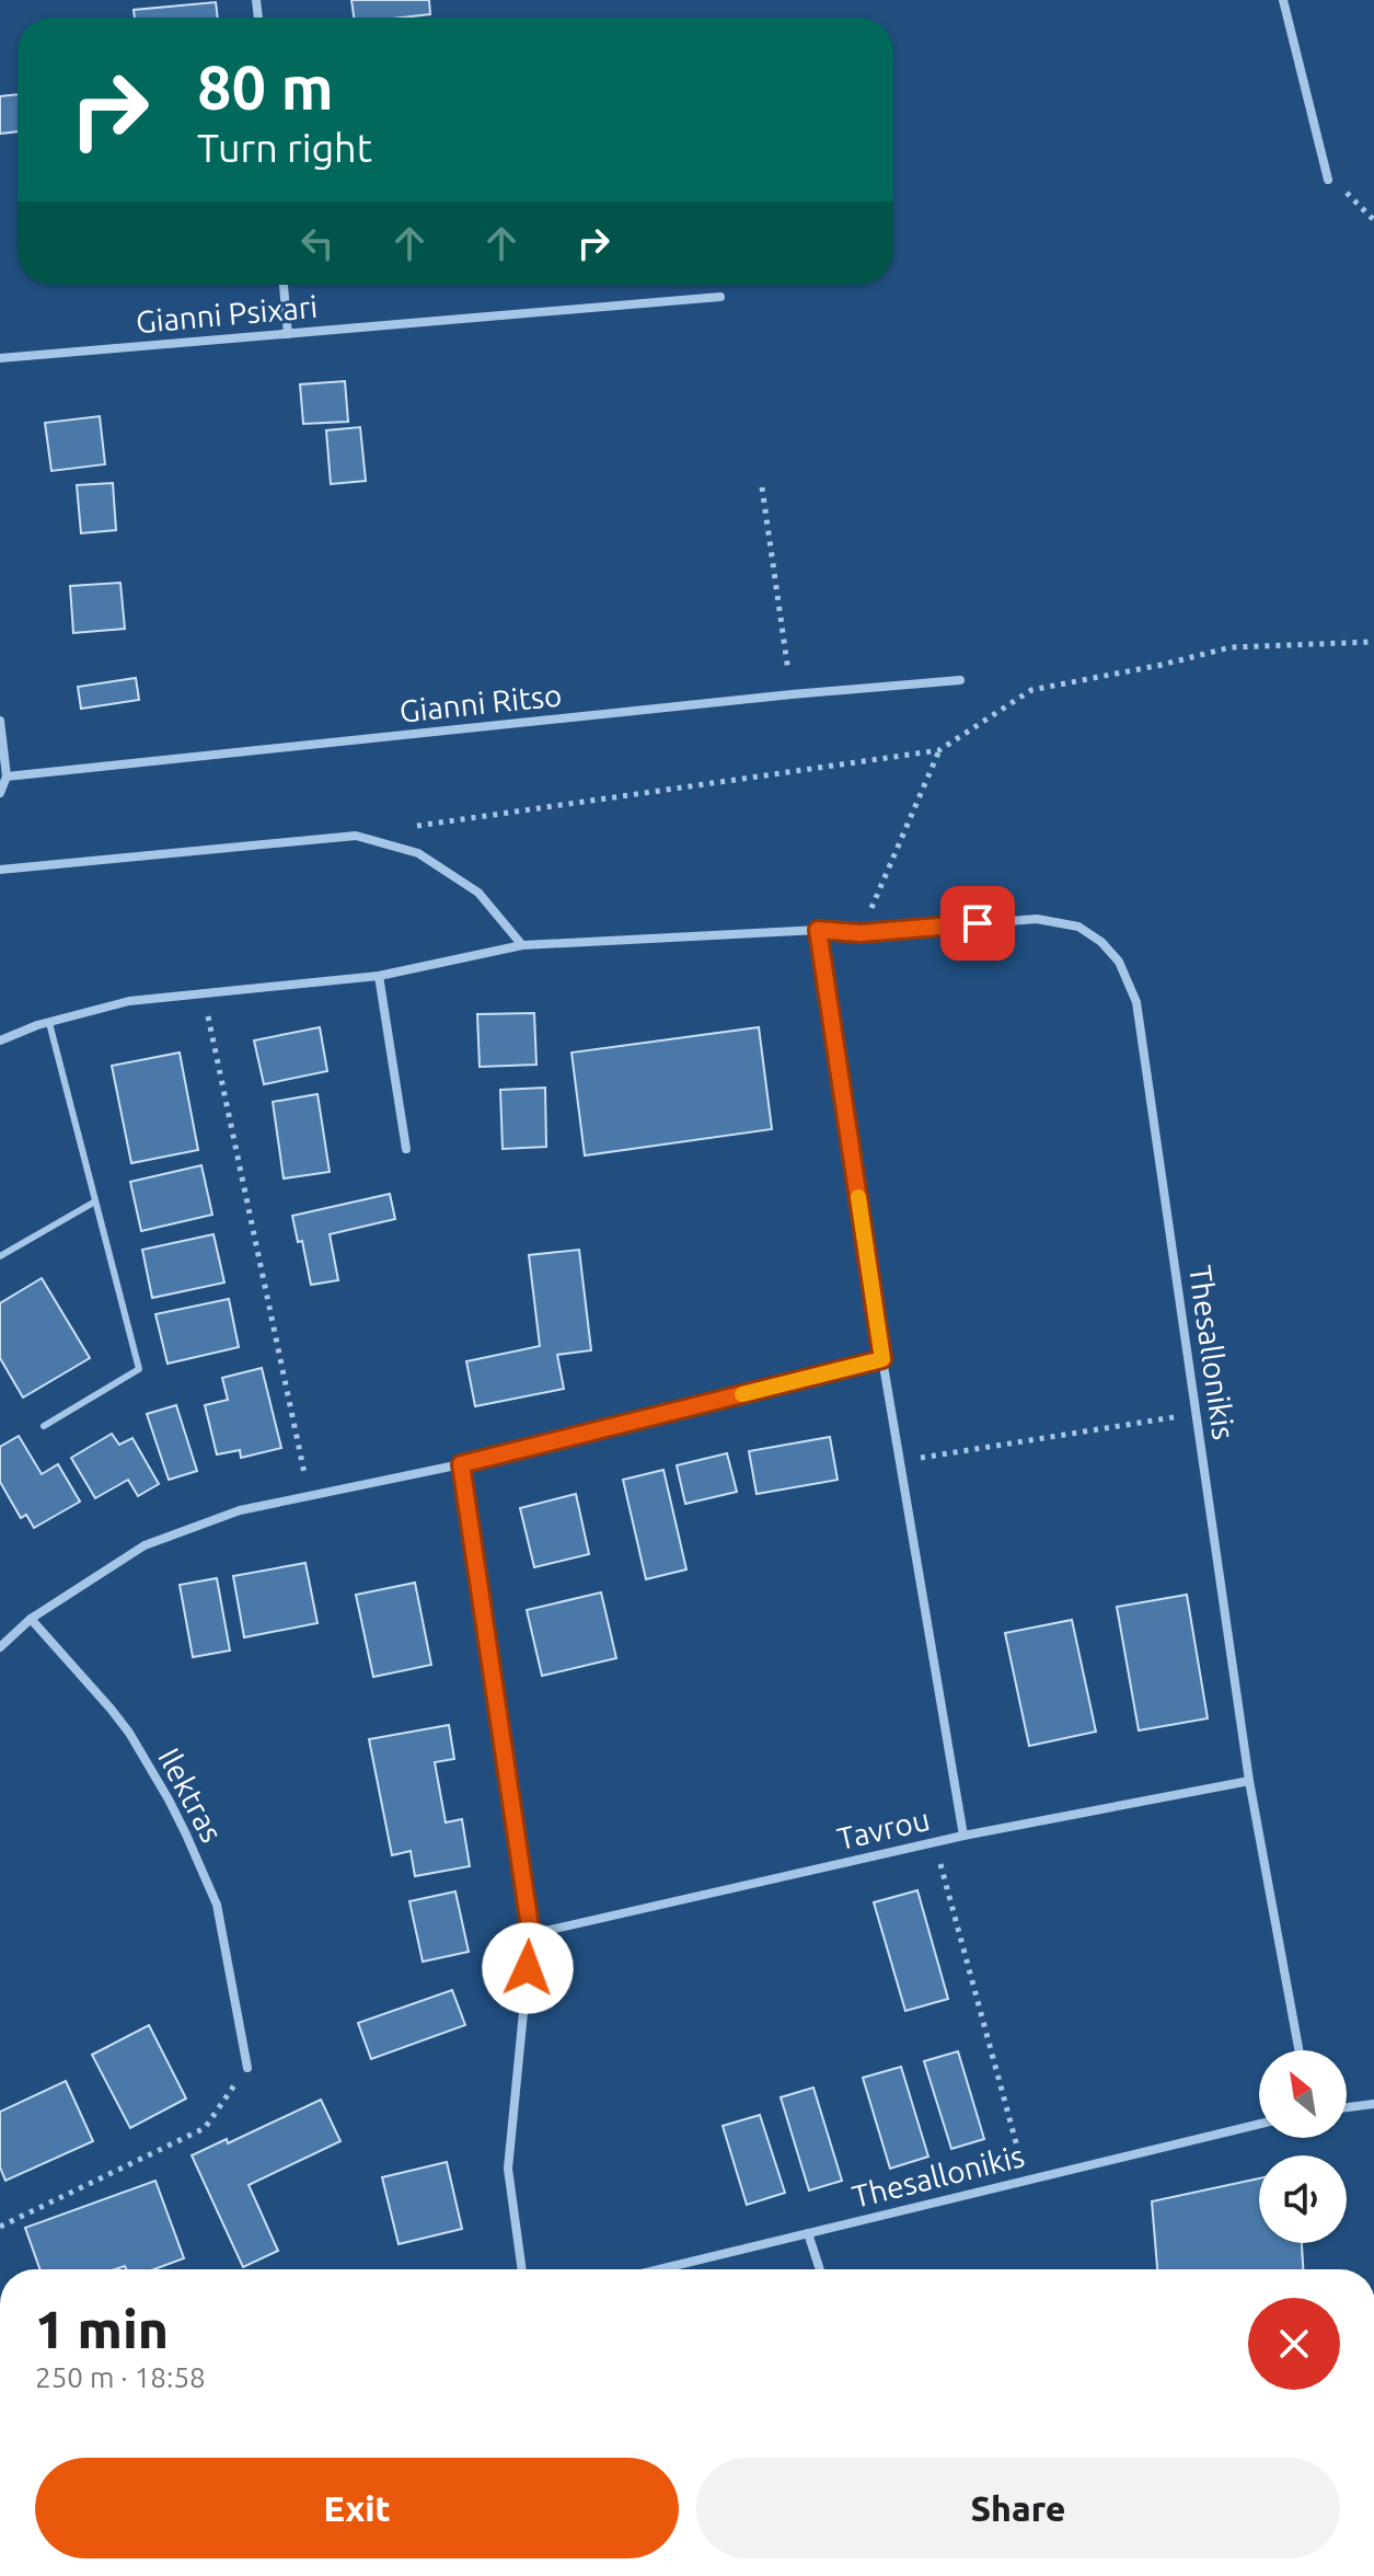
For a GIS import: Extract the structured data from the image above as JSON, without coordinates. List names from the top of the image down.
{
  "streets": {
    "street": [
      "Gianni Psixari",
      "Gianni Ritso",
      "Thesallonikis",
      "Ilektras",
      "Tavrou"
    ]
  },
  "crossings": [
    ["Thesallonikis", "Tavrou"]
  ],
  "north": "top left",
  "page": {
    "turn": ["80 m", "Turn right"],
    "heading": ["1 min", "250 m · 18:58"],
    "buttons": ["Exit", "Share"]
  }
}
